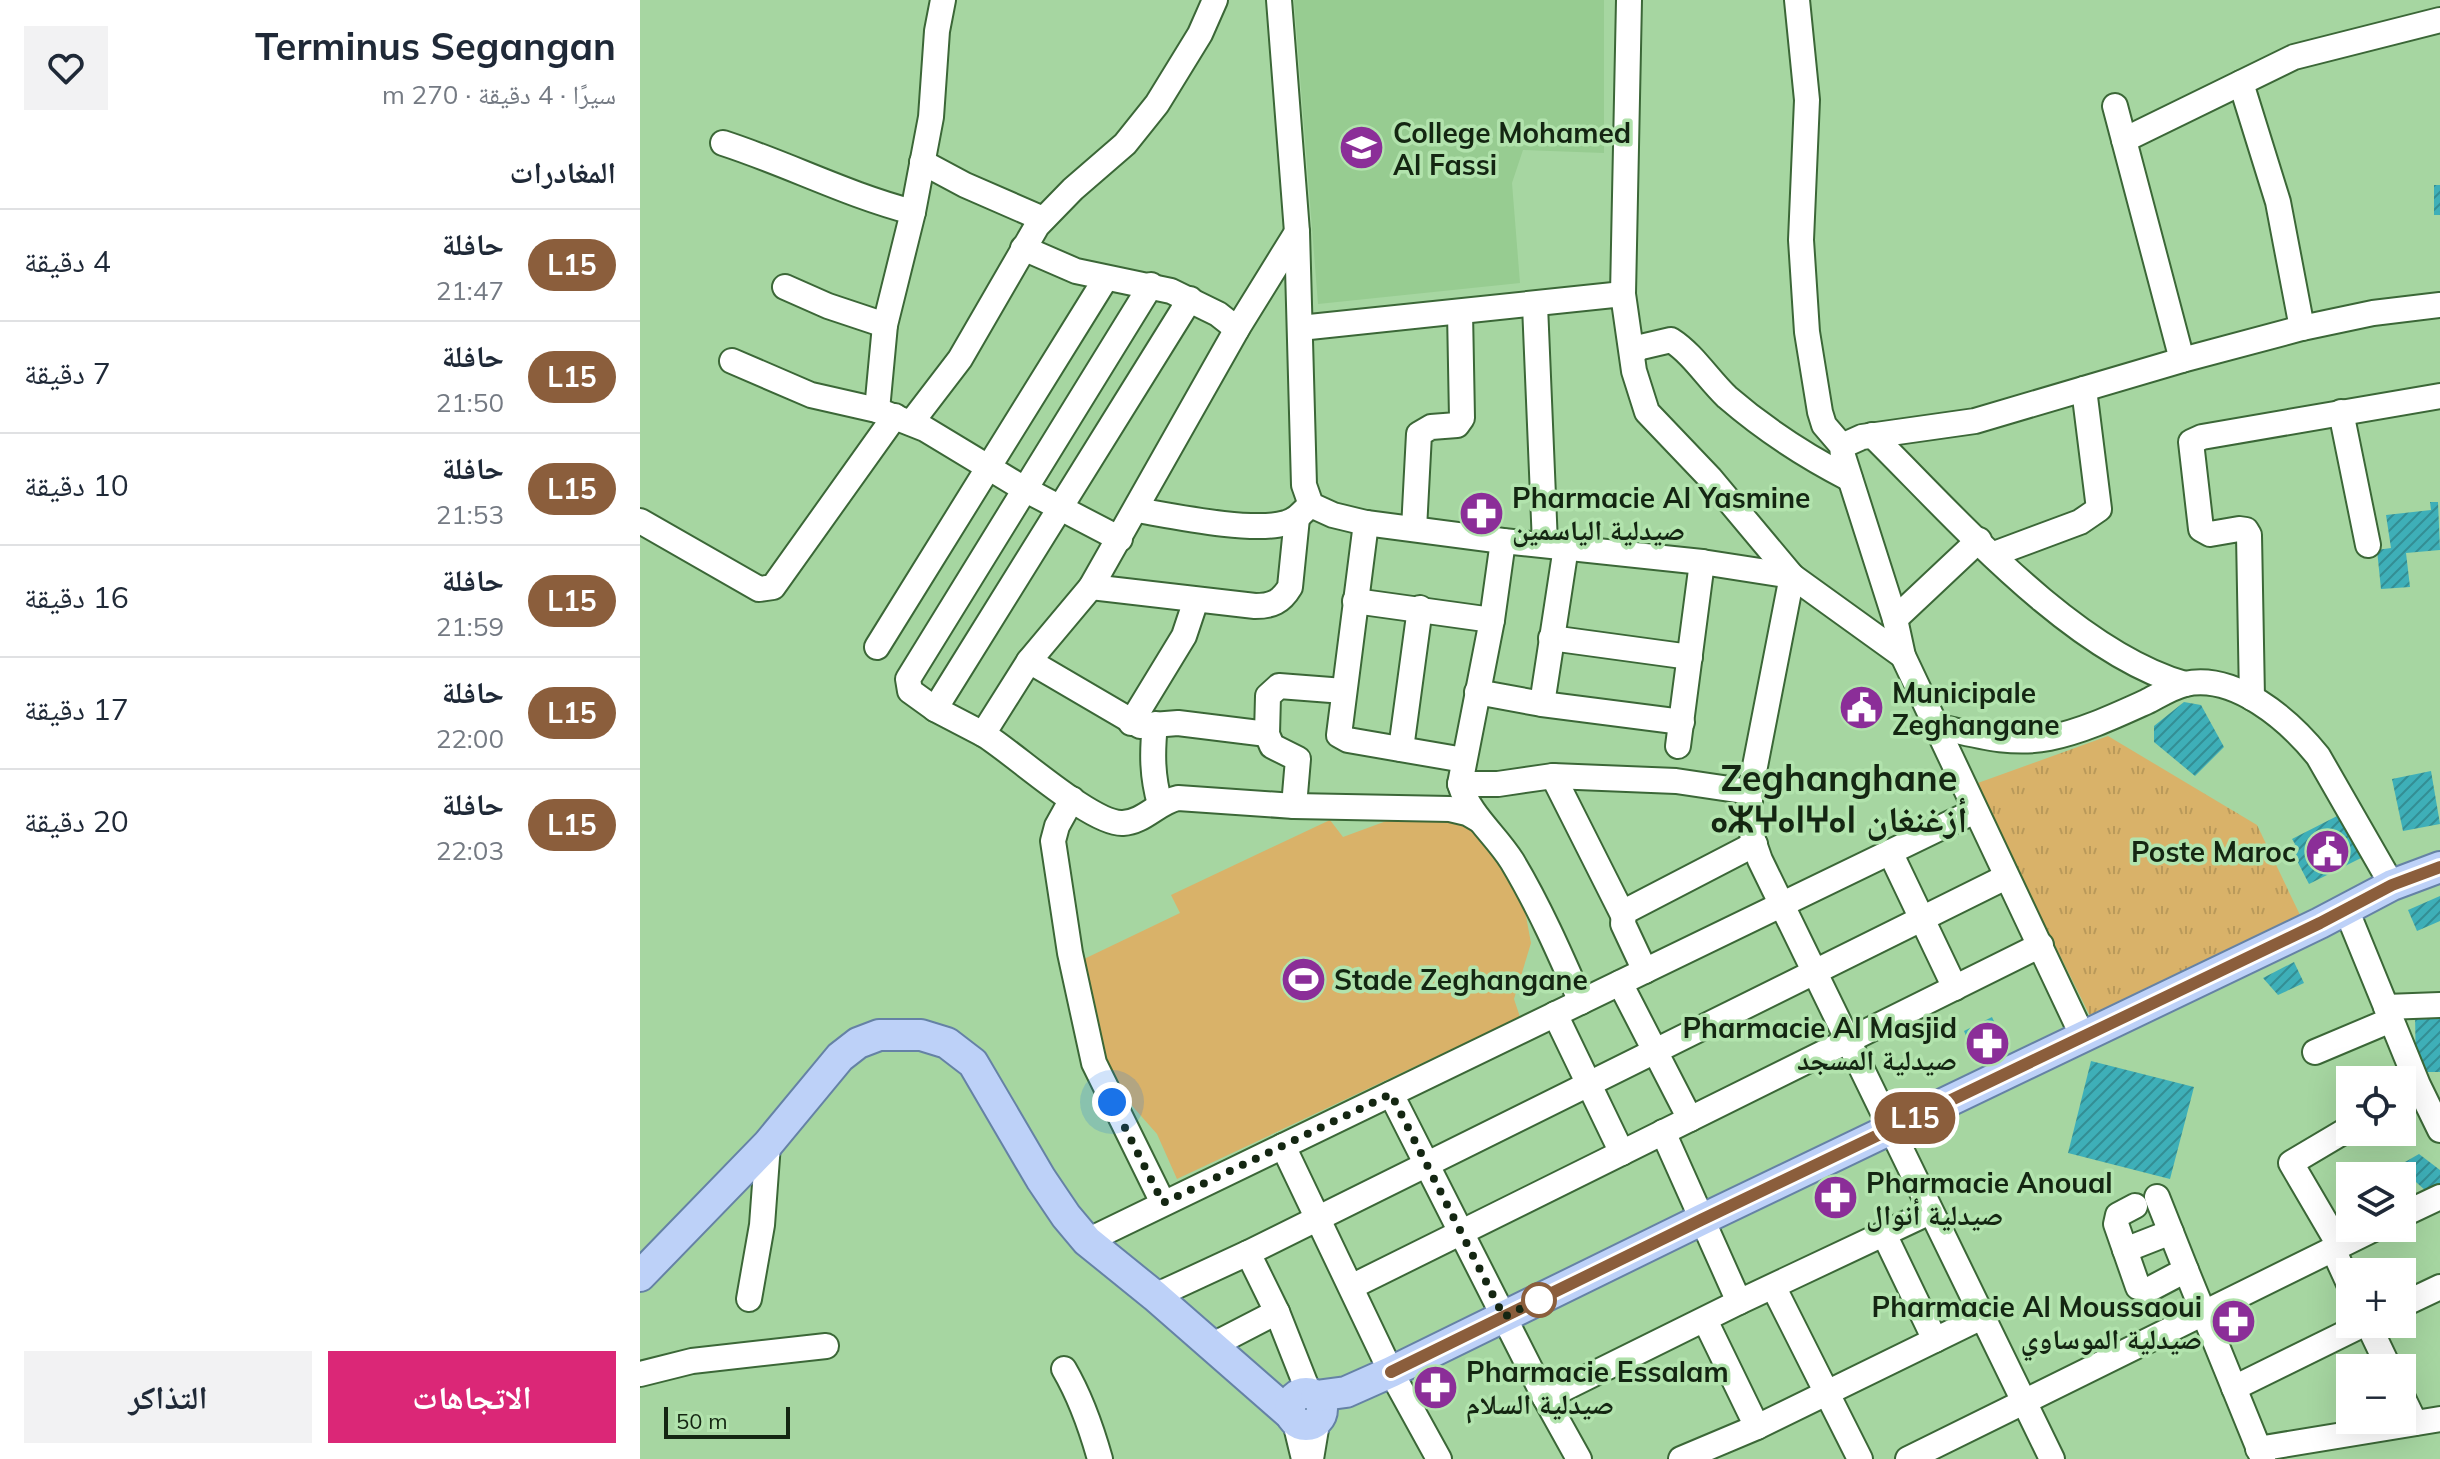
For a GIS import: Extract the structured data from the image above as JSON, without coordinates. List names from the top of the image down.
{
  "districts": ["Zeghanghane ⴰⵣⵖⴰⵏⵖⴰⵏ أزغنغان"],
  "places": {
    "school or university": ["College Mohamed Al Fassi"],
    "pharmacy": [
      "Pharmacie Al Yasmine صيدلية الياسمين",
      "Pharmacie Al Masjid صيدلية المسجد",
      "Pharmacie Anoual صيدلية أنوال",
      "Pharmacie Al Moussaoui صيدلية الموساوي",
      "Pharmacie Essalam صيدلية السلام"
    ],
    "public building": ["Municipale Zeghangane", "Poste Maroc"],
    "sports": ["Stade Zeghangane"]
  },
  "lines": ["bus line L15"],
  "scale_bar": "50 m",
  "page": {
    "on_map": "L15",
    "heading": [
      ["Terminus Segangan", "سيرًا · 4 دقيقة · 270 m"],
      "المغادرات"
    ],
    "list": [
      {
        "mark": "L15",
        "name": "حافلة",
        "note": "21:47",
        "value": "4 دقيقة"
      },
      {
        "mark": "L15",
        "name": "حافلة",
        "note": "21:50",
        "value": "7 دقيقة"
      },
      {
        "mark": "L15",
        "name": "حافلة",
        "note": "21:53",
        "value": "10 دقيقة"
      },
      {
        "mark": "L15",
        "name": "حافلة",
        "note": "21:59",
        "value": "16 دقيقة"
      },
      {
        "mark": "L15",
        "name": "حافلة",
        "note": "22:00",
        "value": "17 دقيقة"
      },
      {
        "mark": "L15",
        "name": "حافلة",
        "note": "22:03",
        "value": "20 دقيقة"
      }
    ],
    "map_buttons": ["+", "−"],
    "buttons": ["الاتجاهات", "التذاكر"],
    "scale": "50 m"
  }
}
